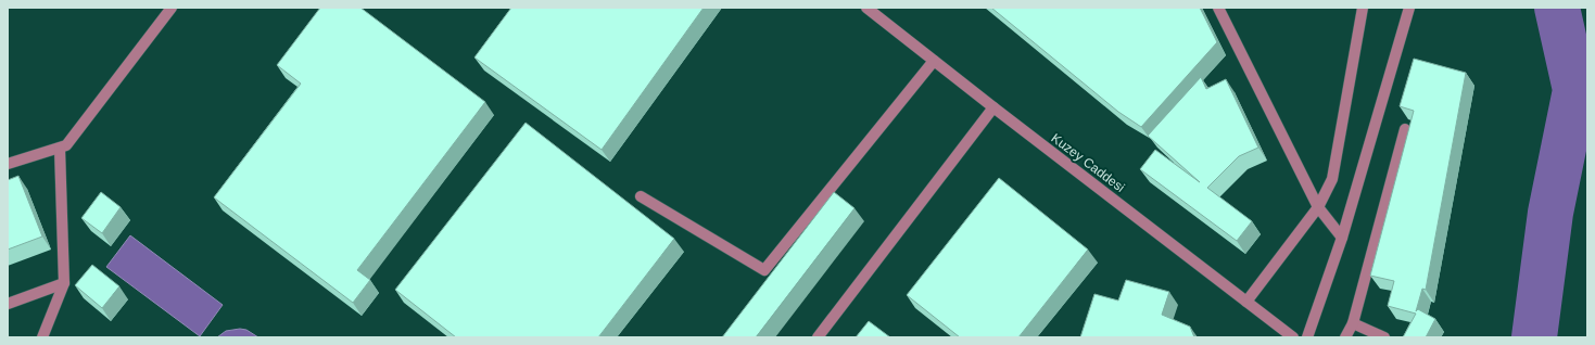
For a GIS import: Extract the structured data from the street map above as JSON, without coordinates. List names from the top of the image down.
{
  "streets": {
    "street": ["Kuzey Caddesi"]
  }
}
